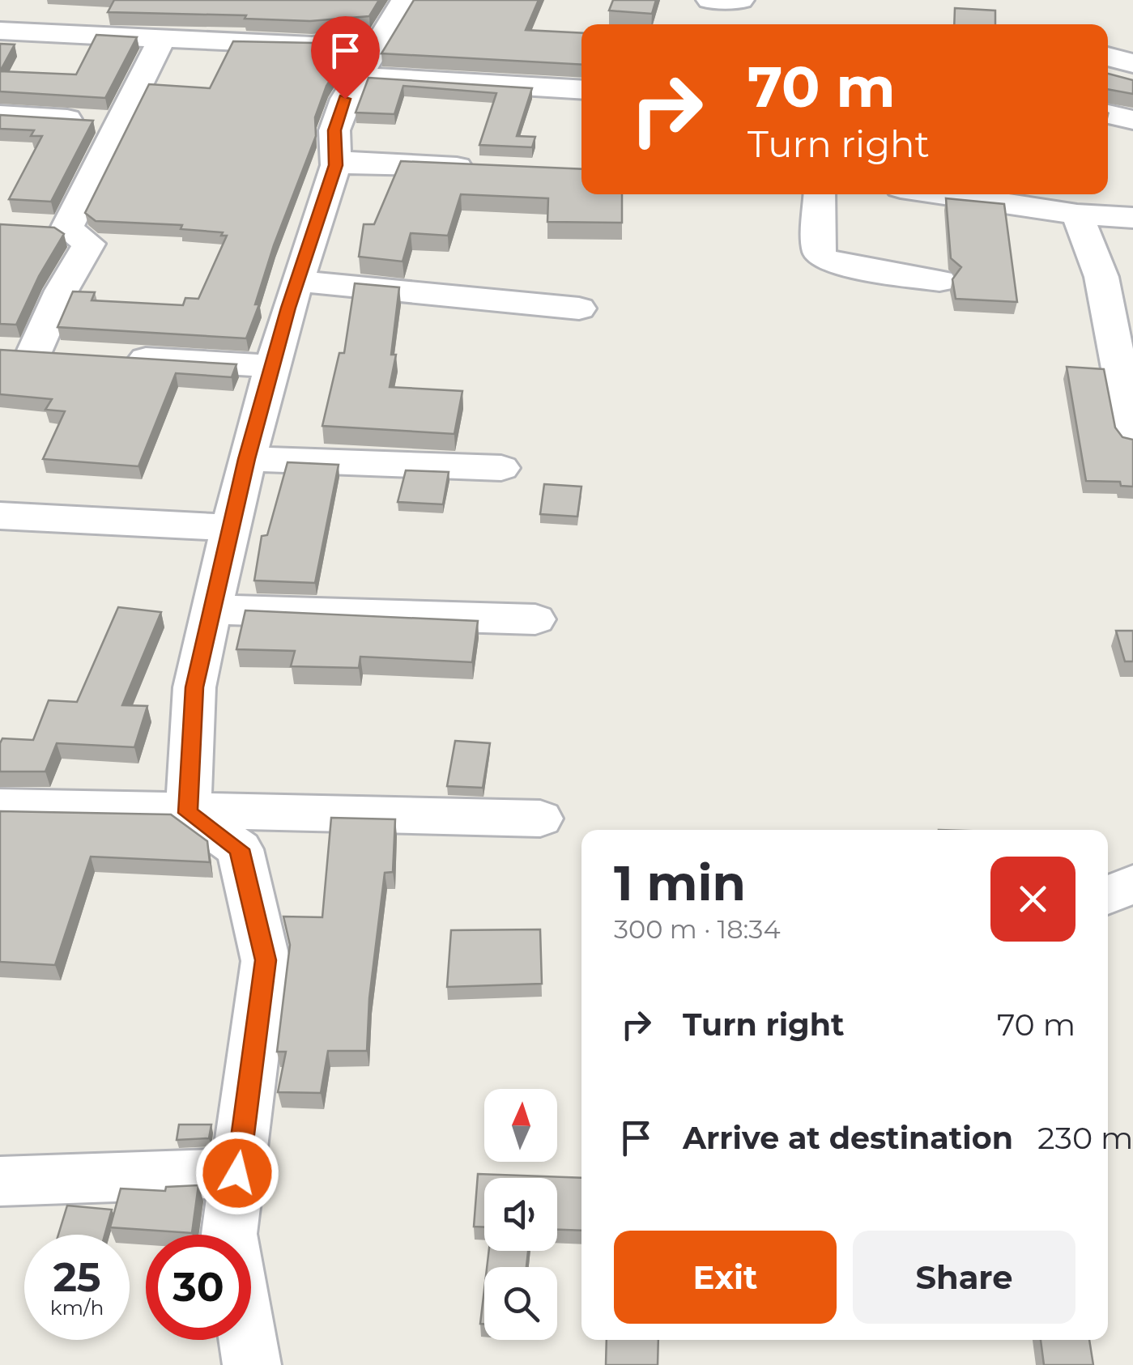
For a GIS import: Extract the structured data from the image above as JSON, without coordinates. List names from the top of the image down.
{
  "north": "top",
  "page": {
    "turn": ["70 m", "Turn right"],
    "heading": ["1 min", "300 m · 18:34"],
    "list": [
      {
        "name": "Turn right",
        "value": "70 m"
      },
      {
        "name": "Arrive at destination",
        "value": "230 m"
      }
    ],
    "buttons": ["Exit", "Share"],
    "speed": "25 km/h",
    "limit": "30"
  }
}
